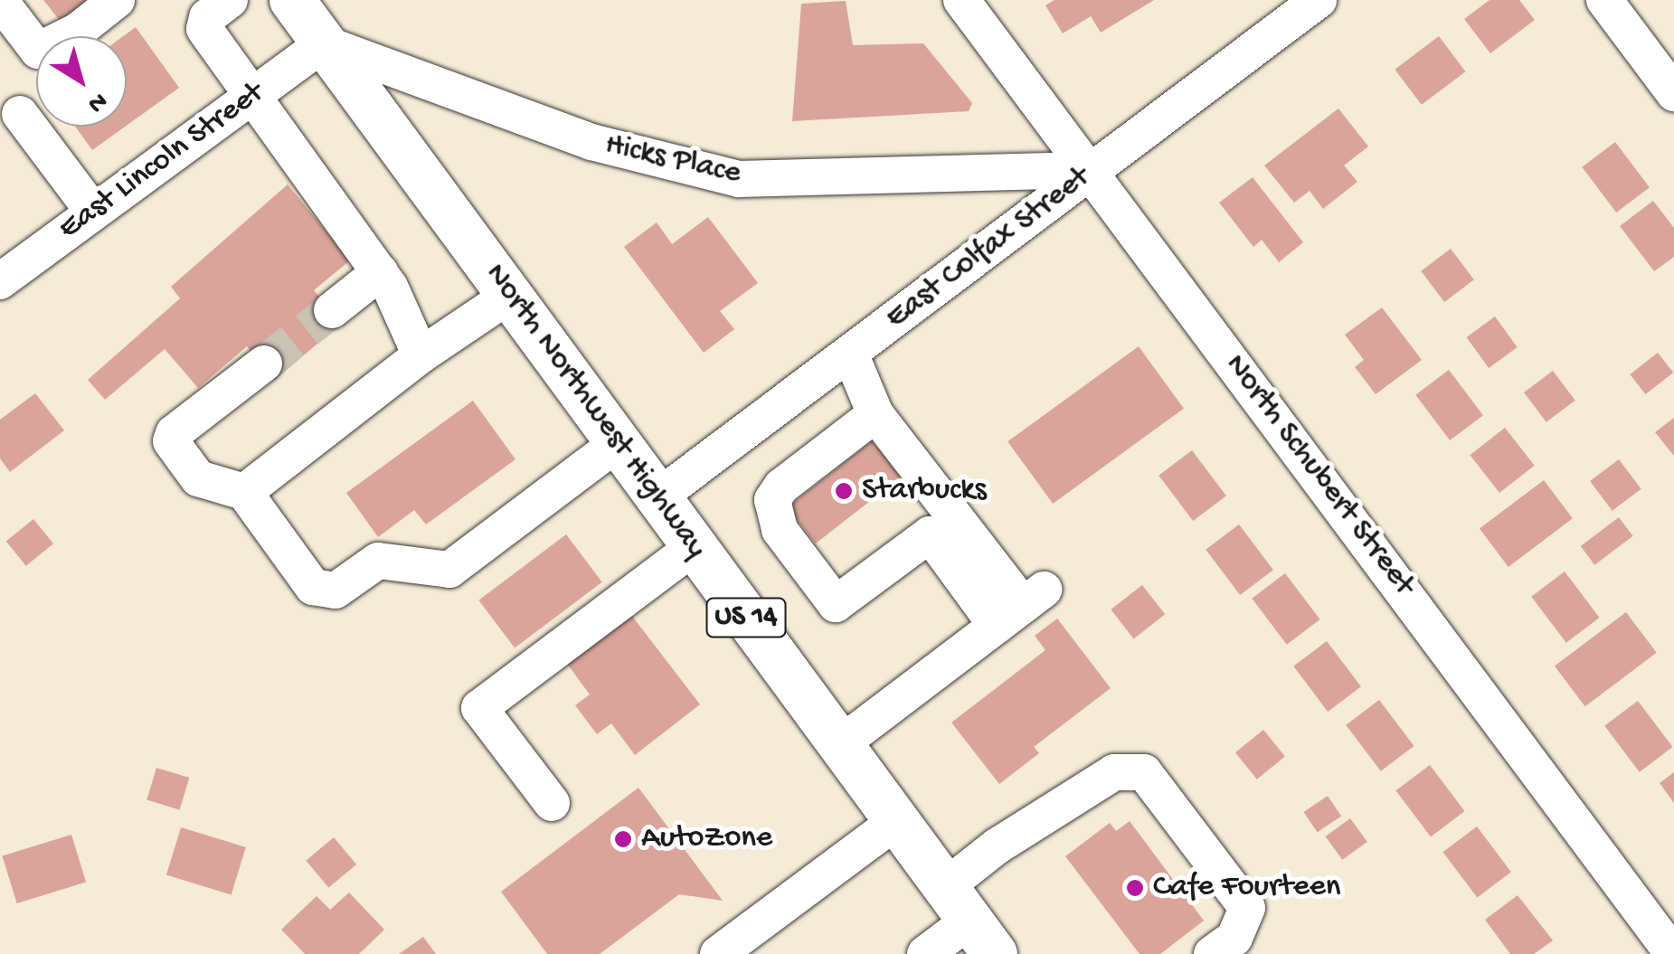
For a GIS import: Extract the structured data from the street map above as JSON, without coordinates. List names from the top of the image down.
{
  "streets": {
    "main road": ["North Northwest Highway", "US 14"],
    "street": [
      "Hicks Place",
      "East Lincoln Street",
      "East Colfax Street",
      "North Schubert Street"
    ]
  },
  "crossings": [
    ["Hicks Place", "East Lincoln Street"],
    ["Hicks Place", "East Colfax Street"],
    ["Hicks Place", "North Northwest Highway"],
    ["Hicks Place", "North Schubert Street"],
    ["East Lincoln Street", "North Northwest Highway"],
    ["East Colfax Street", "North Northwest Highway"],
    ["East Colfax Street", "North Schubert Street"]
  ],
  "places": ["Starbucks", "AutoZone", "Cafe Fourteen"],
  "north": "bottom right"
}
